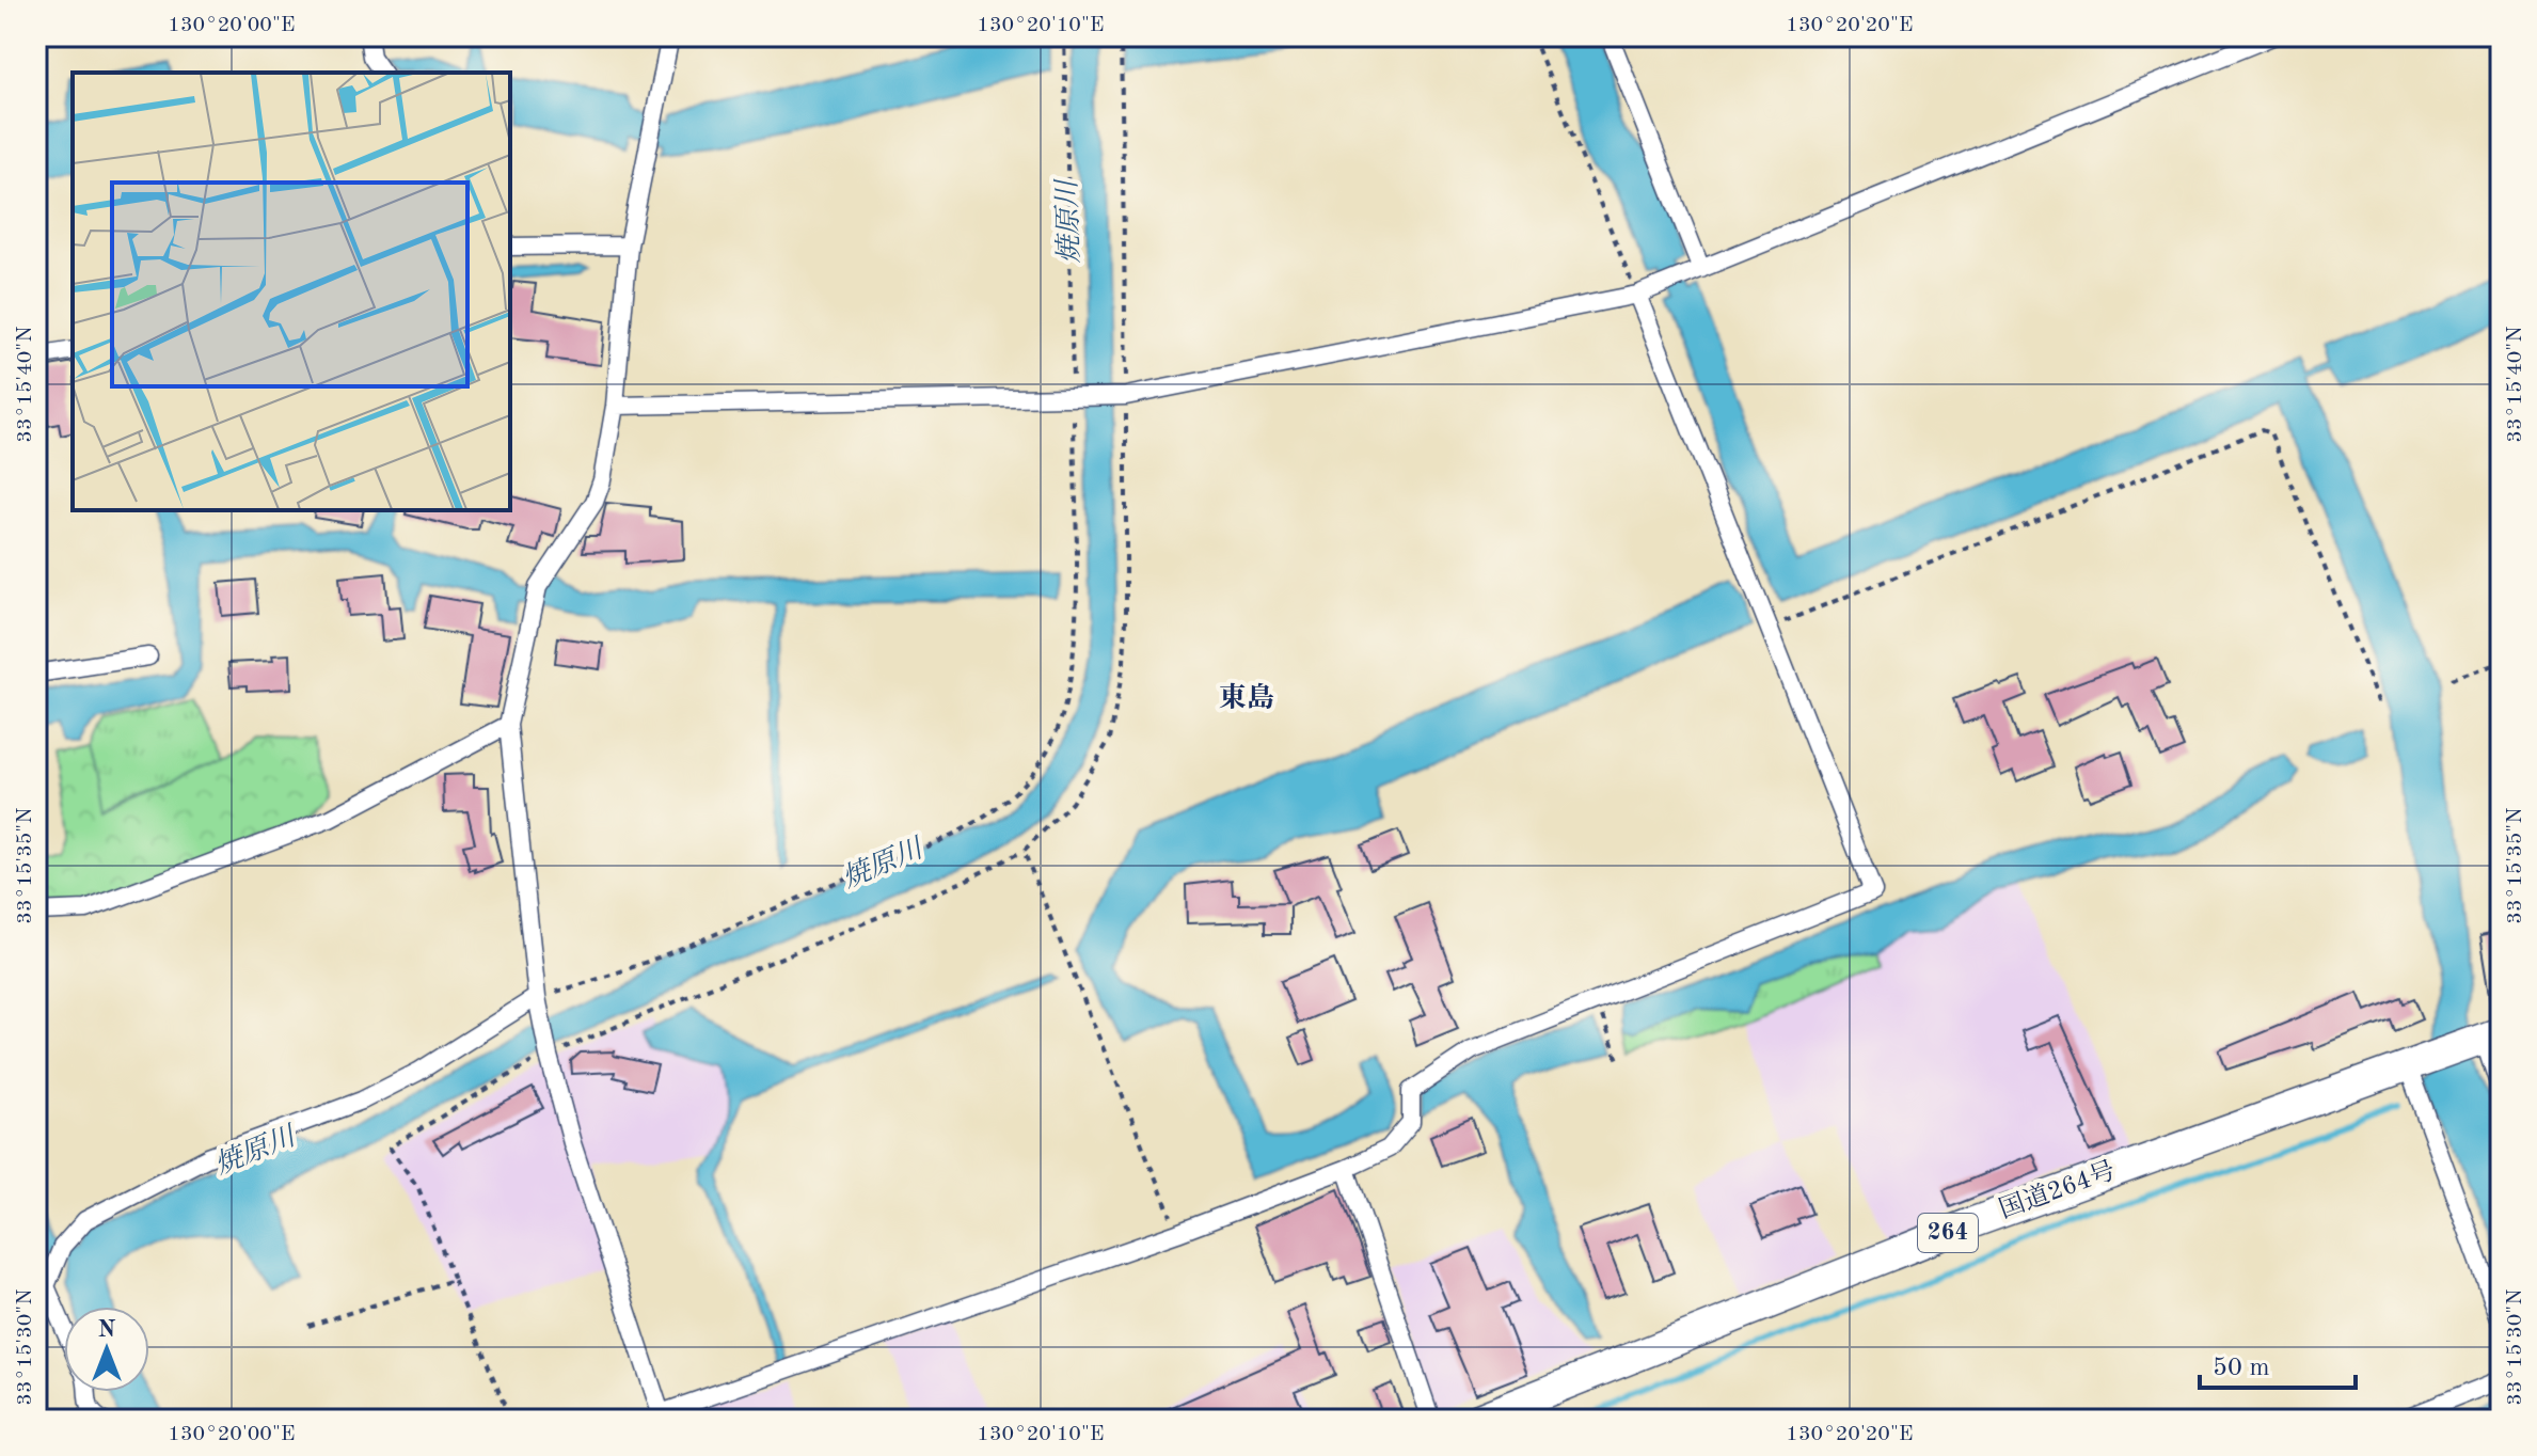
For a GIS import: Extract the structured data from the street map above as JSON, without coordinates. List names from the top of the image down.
{
  "streets": {
    "highway": ["国道264号", "264"]
  },
  "districts": ["東島"],
  "water": ["焼原川"],
  "scale_bar": "50 m",
  "north": "top",
  "coordinates": [
    "130°20'00\"E",
    "130°20'10\"E",
    "130°20'20\"E",
    "33°15'40\"N",
    "33°15'35\"N",
    "33°15'30\"N"
  ]
}
